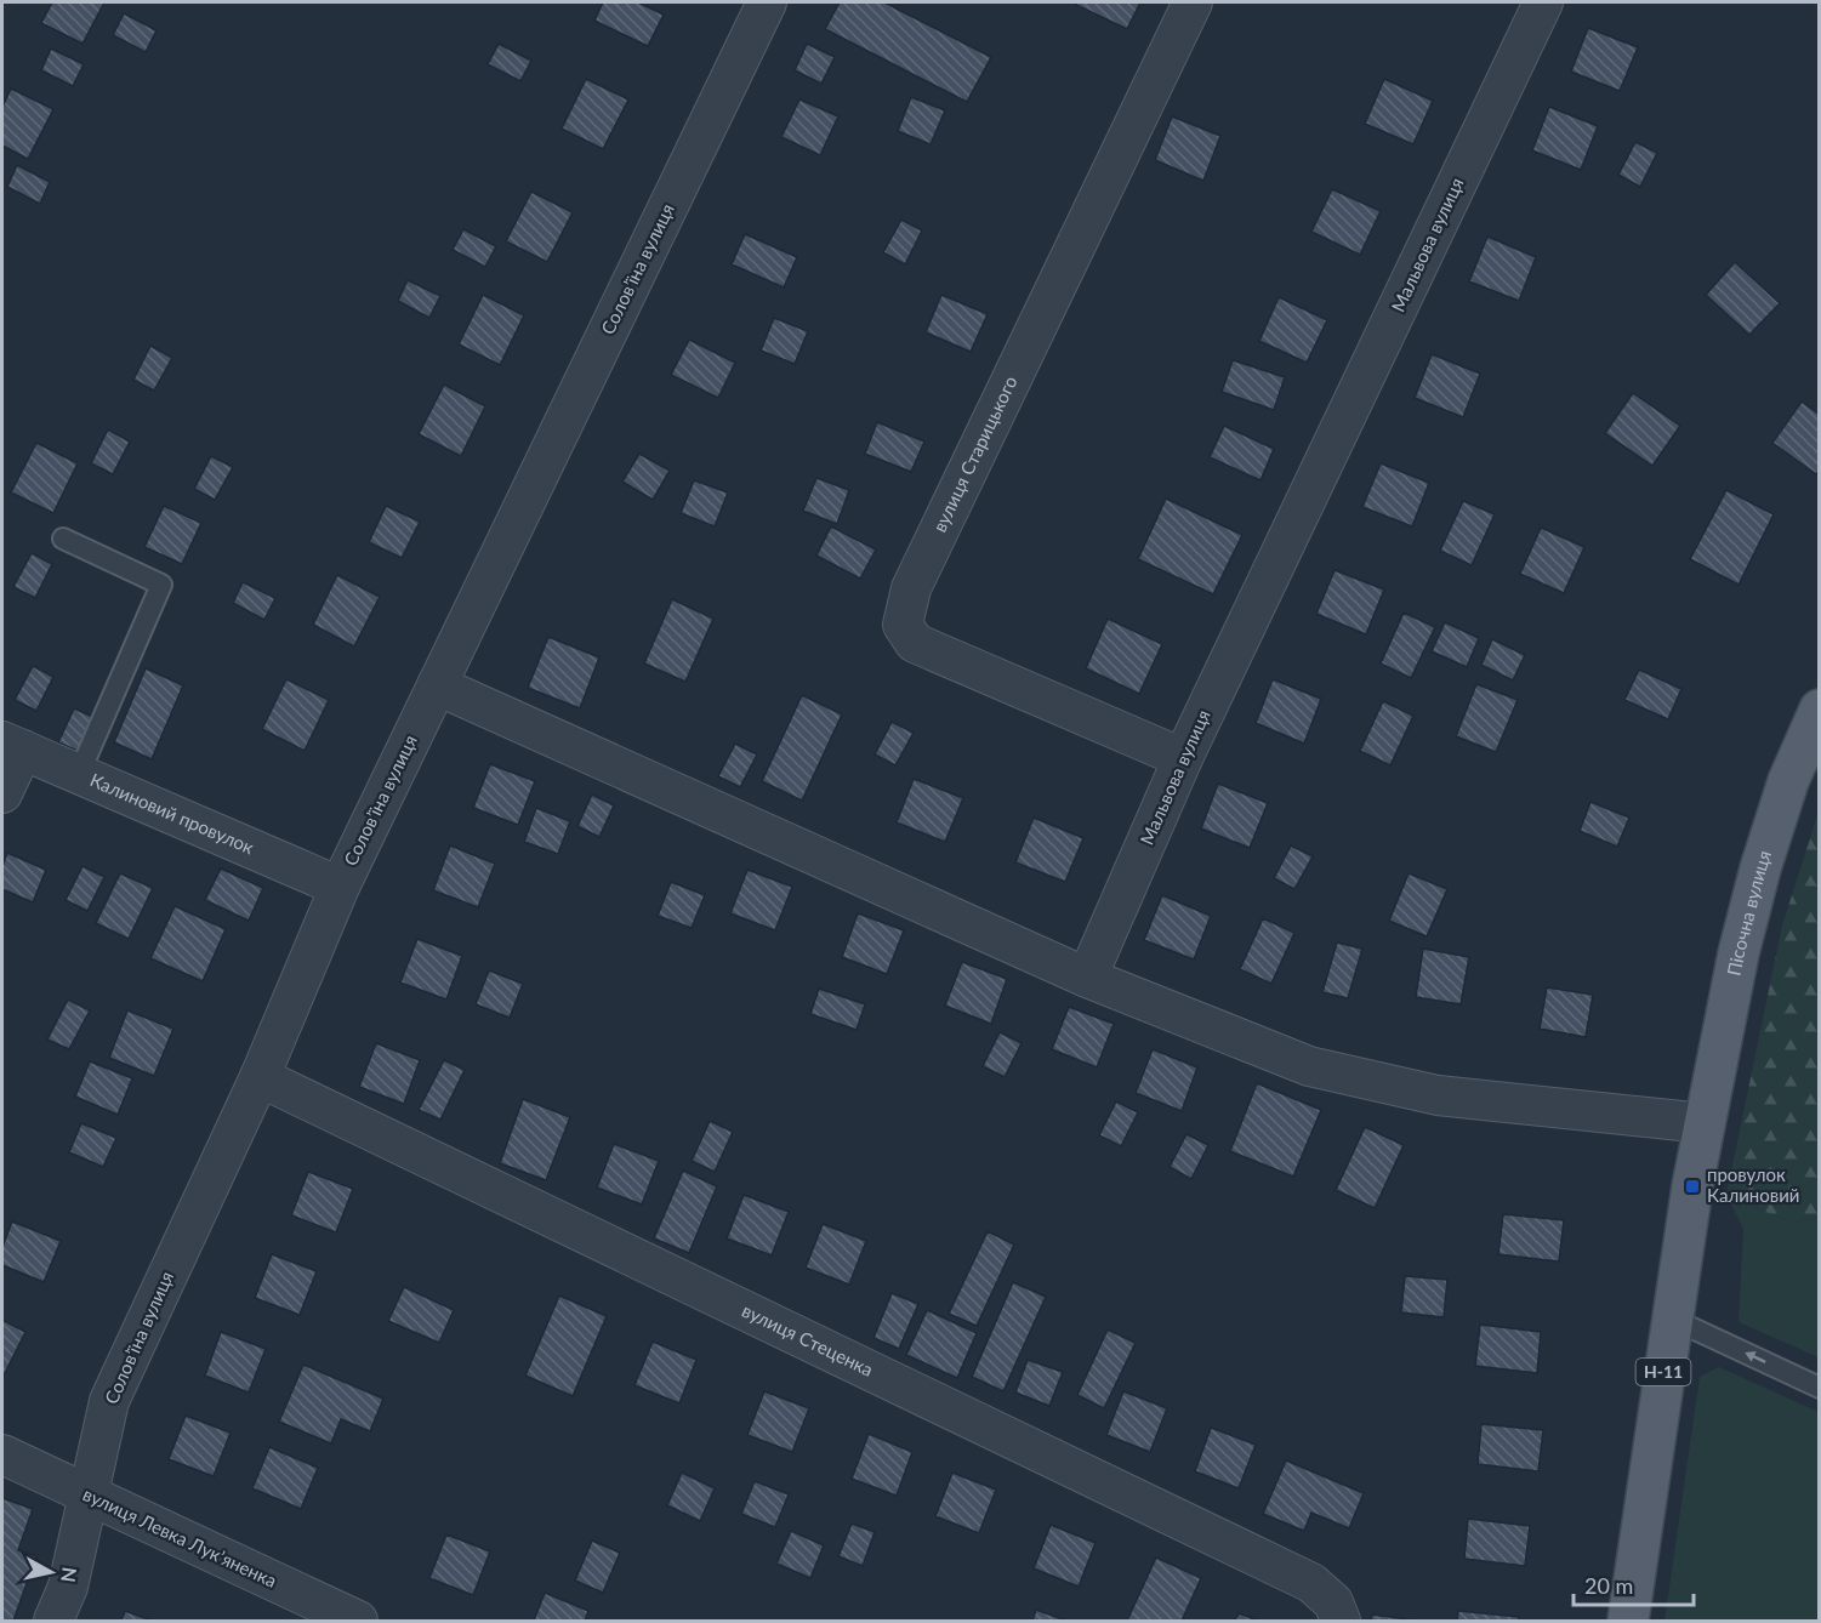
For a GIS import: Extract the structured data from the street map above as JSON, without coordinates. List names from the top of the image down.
{
  "streets": {
    "main road": ["Пісочна вулиця", "Н-11"],
    "street": [
      "Мальвова вулиця",
      "Соловʼїна вулиця",
      "вулиця Старицького",
      "Калиновий провулок",
      "вулиця Стеценка",
      "вулиця Левка Лукʼяненка"
    ]
  },
  "crossings": [
    ["Мальвова вулиця", "вулиця Старицького"],
    ["Соловʼїна вулиця", "Калиновий провулок"],
    ["Соловʼїна вулиця", "вулиця Стеценка"],
    ["Соловʼїна вулиця", "вулиця Левка Лукʼяненка"],
    ["Пісочна вулиця", "Н-11"]
  ],
  "places": {
    "transit": ["провулок Калиновий"]
  },
  "scale_bar": "20 m",
  "north": "right"
}
